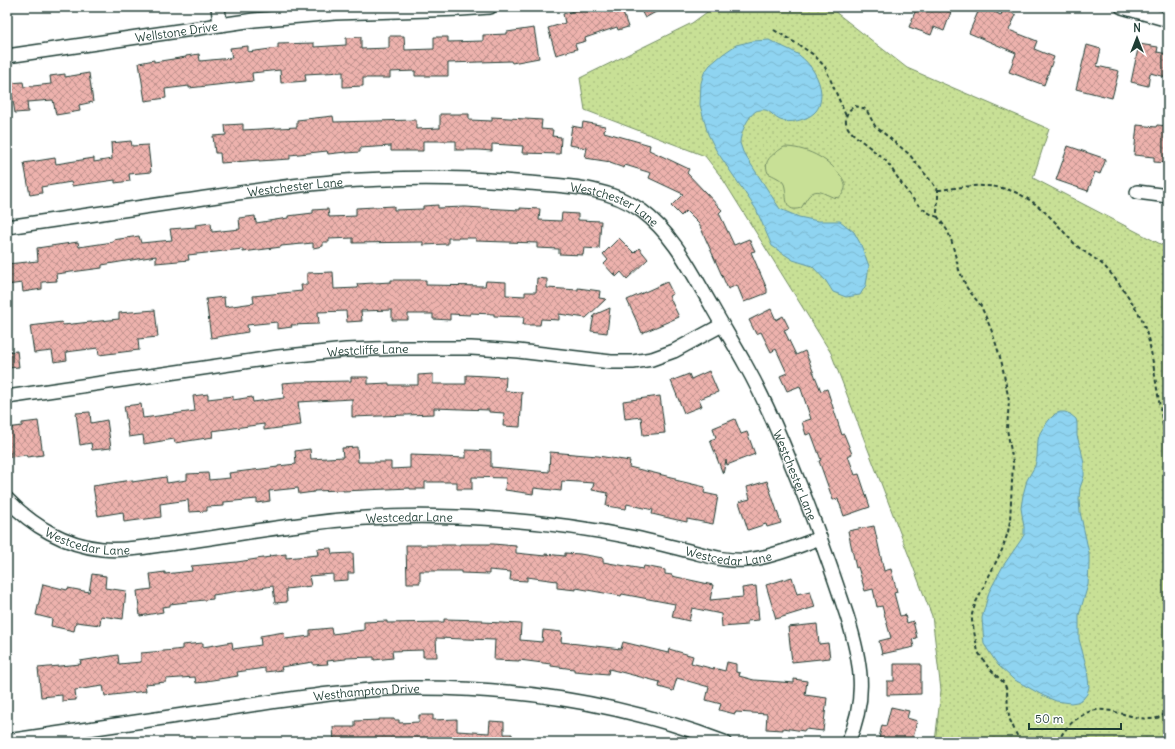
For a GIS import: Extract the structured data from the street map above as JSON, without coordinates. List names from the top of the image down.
{
  "streets": {
    "street": [
      "Wellstone Drive",
      "Westchester Lane",
      "Westcliffe Lane",
      "Westcedar Lane",
      "Westhampton Drive"
    ]
  },
  "crossings": [
    ["Westchester Lane", "Westcliffe Lane"],
    ["Westchester Lane", "Westcedar Lane"]
  ],
  "scale_bar": "50 m",
  "north": "top"
}
